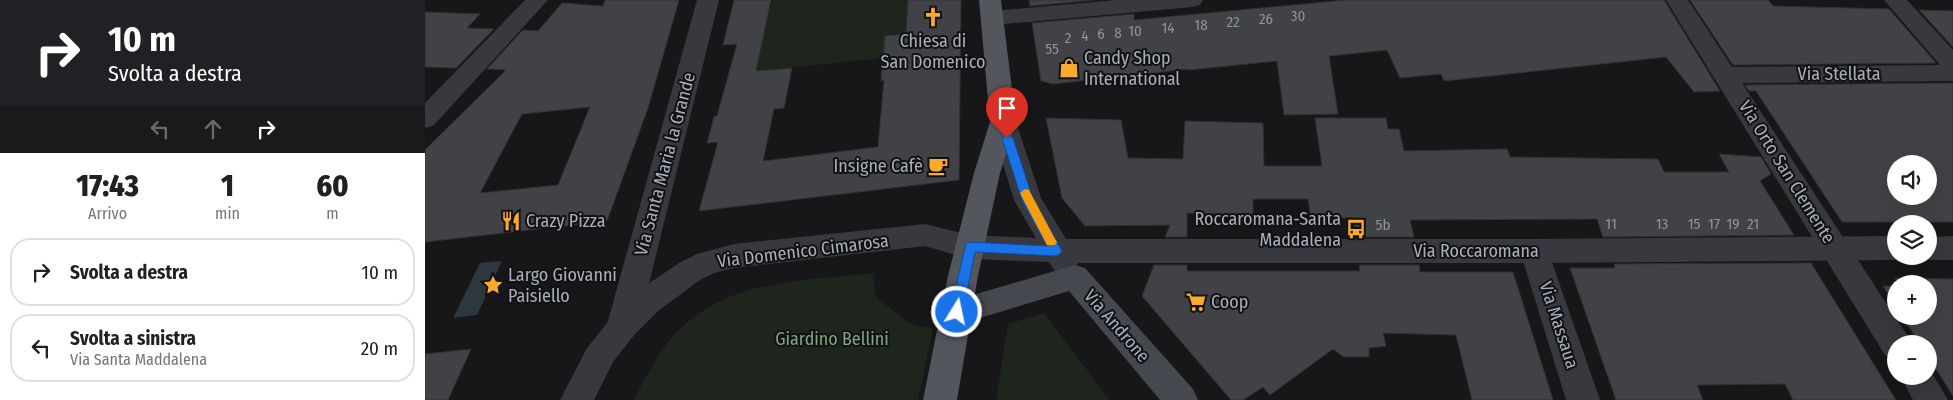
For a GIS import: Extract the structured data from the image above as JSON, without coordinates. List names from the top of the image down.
{
  "streets": {
    "main road": ["Via Androne"],
    "street": [
      "Via Stellata",
      "Via Santa Maria la Grande",
      "Via Orto San Clemente",
      "Via Domenico Cimarosa",
      "Via Roccaromana",
      "Via Massaua"
    ]
  },
  "crossings": [
    ["Via Stellata", "Via Orto San Clemente"],
    ["Via Santa Maria la Grande", "Via Domenico Cimarosa"],
    ["Via Orto San Clemente", "Via Roccaromana"],
    ["Via Domenico Cimarosa", "Via Roccaromana"],
    ["Via Roccaromana", "Via Massaua"],
    ["Via Roccaromana", "Via Androne"]
  ],
  "parks": ["Giardino Bellini"],
  "places": {
    "church": ["Chiesa di San Domenico"],
    "shop": ["Candy Shop International"],
    "cafe": ["Insigne Cafè"],
    "restaurant": ["Crazy Pizza"],
    "bus stop": ["Roccaromana-Santa Maddalena"],
    "place": ["Largo Giovanni Paisiello"],
    "supermarket": ["Coop"]
  },
  "house_numbers": [
    "30",
    "26",
    "22",
    "18",
    "14",
    "10",
    "8",
    "6",
    "4",
    "2",
    "55",
    "11",
    "13",
    "15",
    "17",
    "19",
    "21",
    "5b"
  ],
  "page": {
    "turn": ["10 m", "Svolta a destra"],
    "eta": [
      "17:43",
      "Arrivo",
      "1",
      "min",
      "60",
      "m"
    ],
    "map_buttons": ["+", "−"],
    "list": [
      {
        "name": "Svolta a destra",
        "value": "10 m"
      },
      {
        "name": "Svolta a sinistra",
        "note": "Via Santa Maddalena",
        "value": "20 m"
      }
    ]
  }
}
